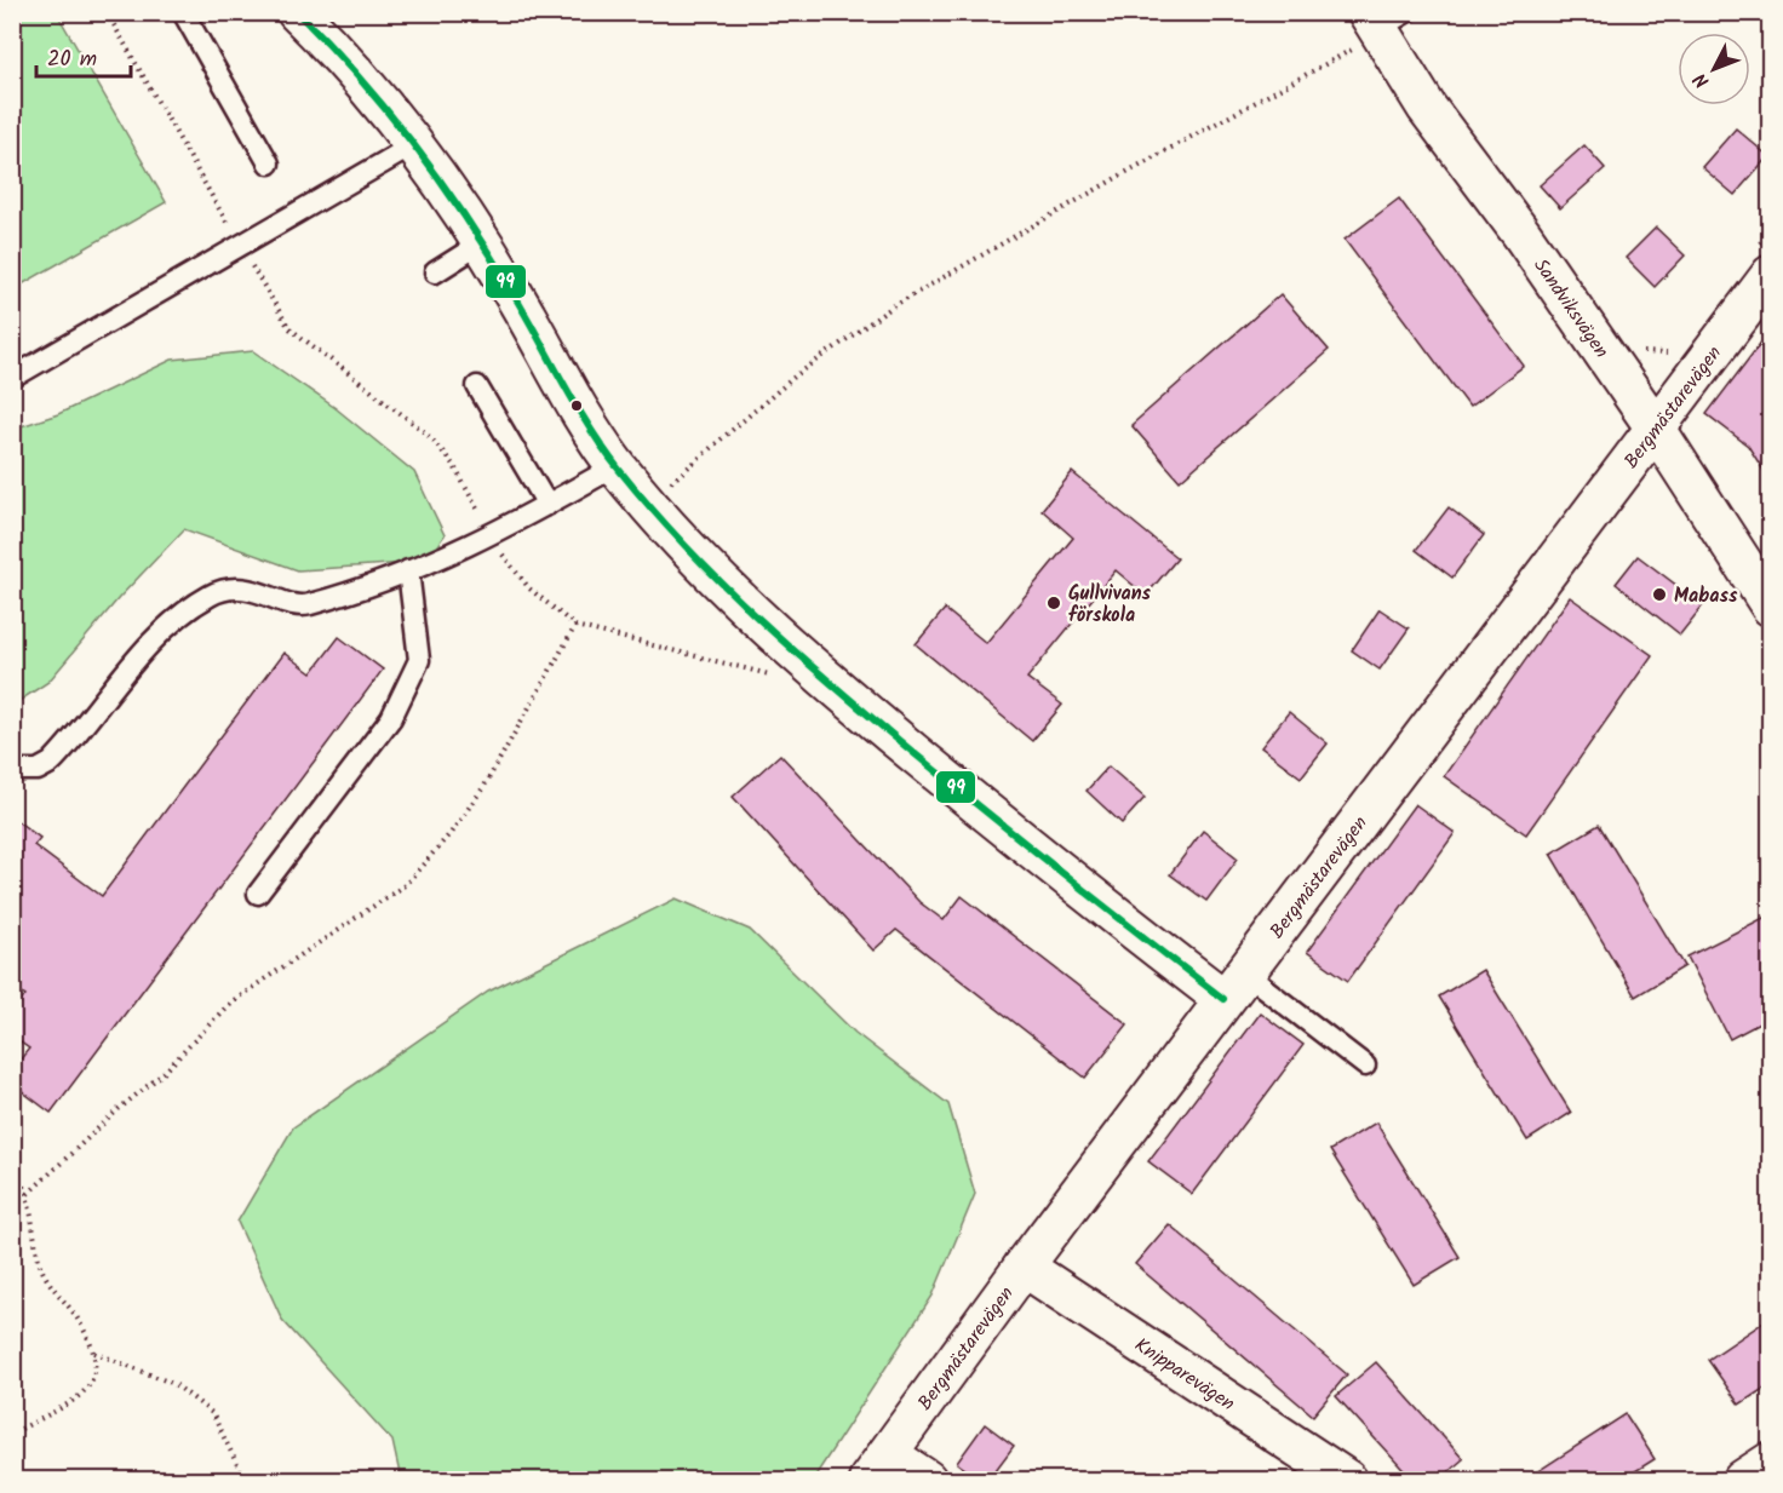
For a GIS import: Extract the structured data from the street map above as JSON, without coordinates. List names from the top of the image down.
{
  "streets": {
    "street": ["Sandviksvägen", "Bergmästarevägen", "Knipparevägen"]
  },
  "crossings": [
    ["Sandviksvägen", "Bergmästarevägen"],
    ["Bergmästarevägen", "Knipparevägen"]
  ],
  "places": ["Mabass", "Gullvivans förskola"],
  "lines": ["transit line 99"],
  "scale_bar": "20 m",
  "north": "bottom left"
}
